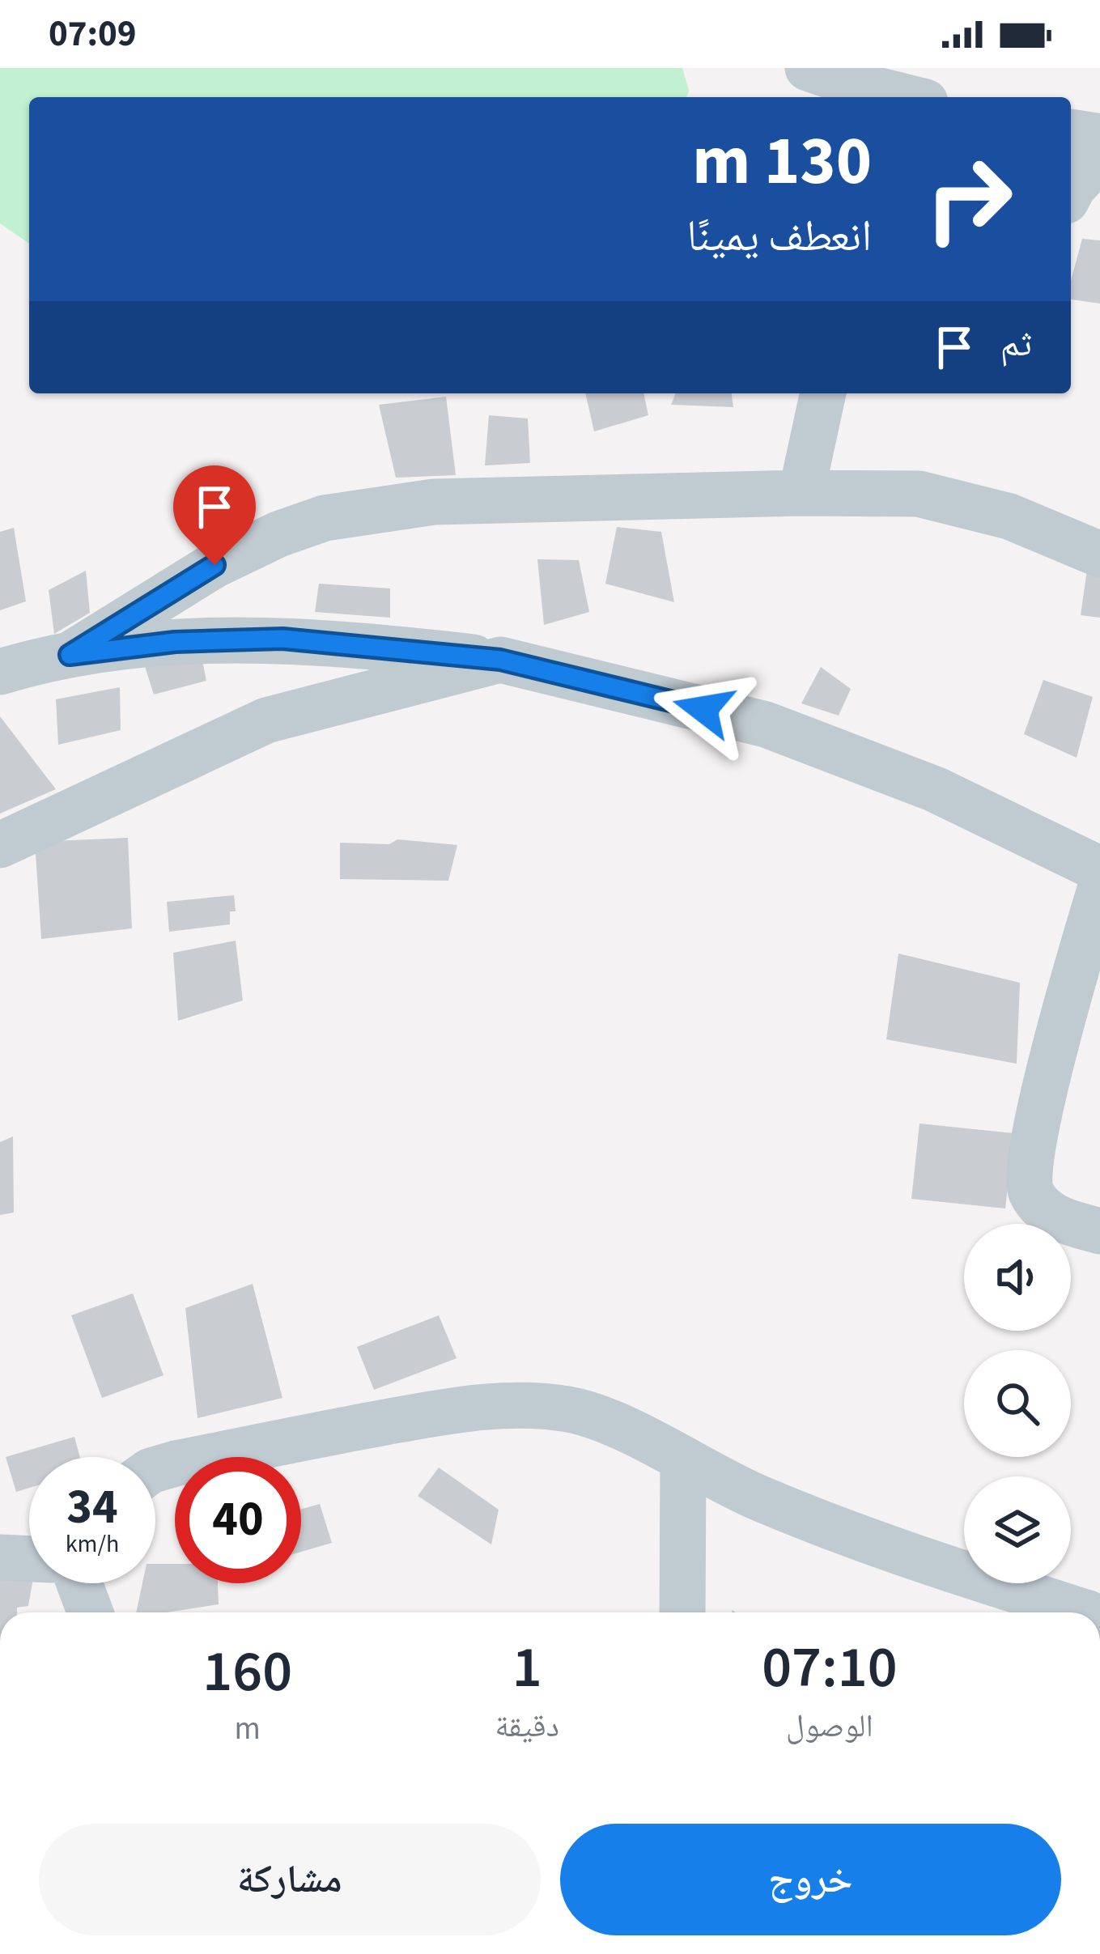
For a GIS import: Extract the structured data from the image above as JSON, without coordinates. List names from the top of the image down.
{
  "page": {
    "status": "07:09",
    "turn": ["130 m", "انعطف يمينًا"],
    "then": "ثم",
    "speed": "34 km/h",
    "limit": "40",
    "eta": [
      "07:10",
      "الوصول",
      "1",
      "دقيقة",
      "160",
      "m"
    ],
    "buttons": ["خروج", "مشاركة"]
  }
}
